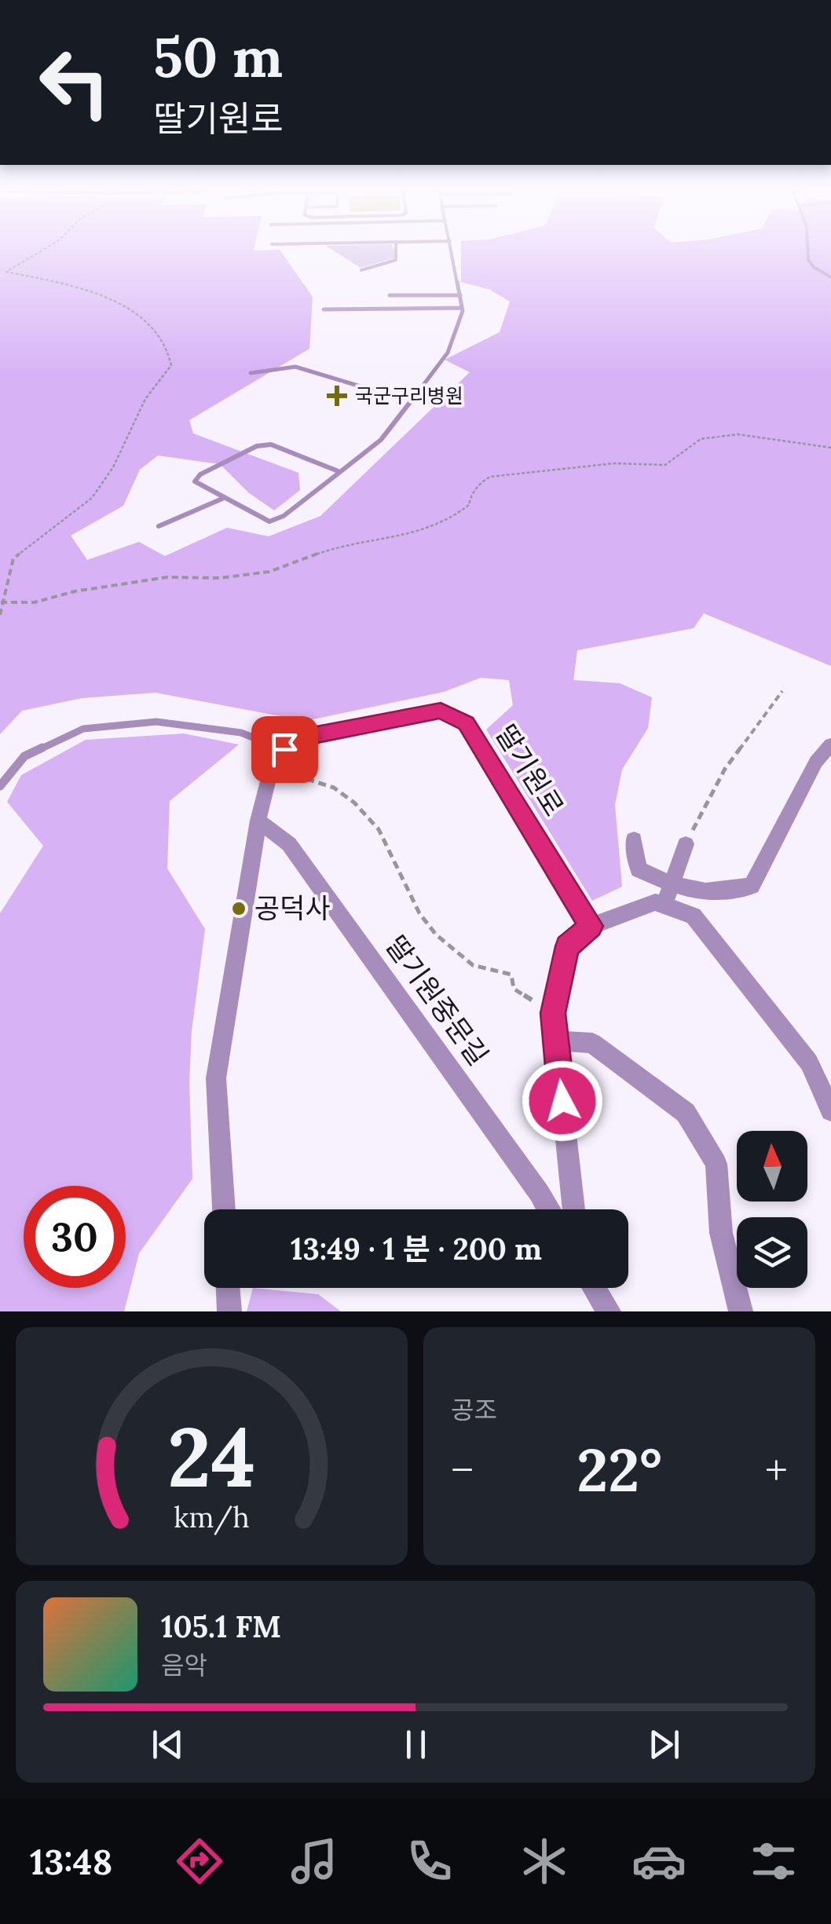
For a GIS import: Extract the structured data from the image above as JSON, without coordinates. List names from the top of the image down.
{
  "streets": {
    "street": ["딸기원로", "딸기원중문길"]
  },
  "places": {
    "health": ["국군구리병원"],
    "other": ["공덕사"]
  },
  "north": "top",
  "page": {
    "turn": ["50 m", "딸기원로"],
    "limit": "30",
    "trip": "13:49 · 1 분 · 200 m",
    "tile": "공조",
    "heat": ["−", "22°", "+"],
    "song": ["105.1 FM", "음악"],
    "tabs": "13:48",
    "gauge": ["24", "km/h"]
  }
}
